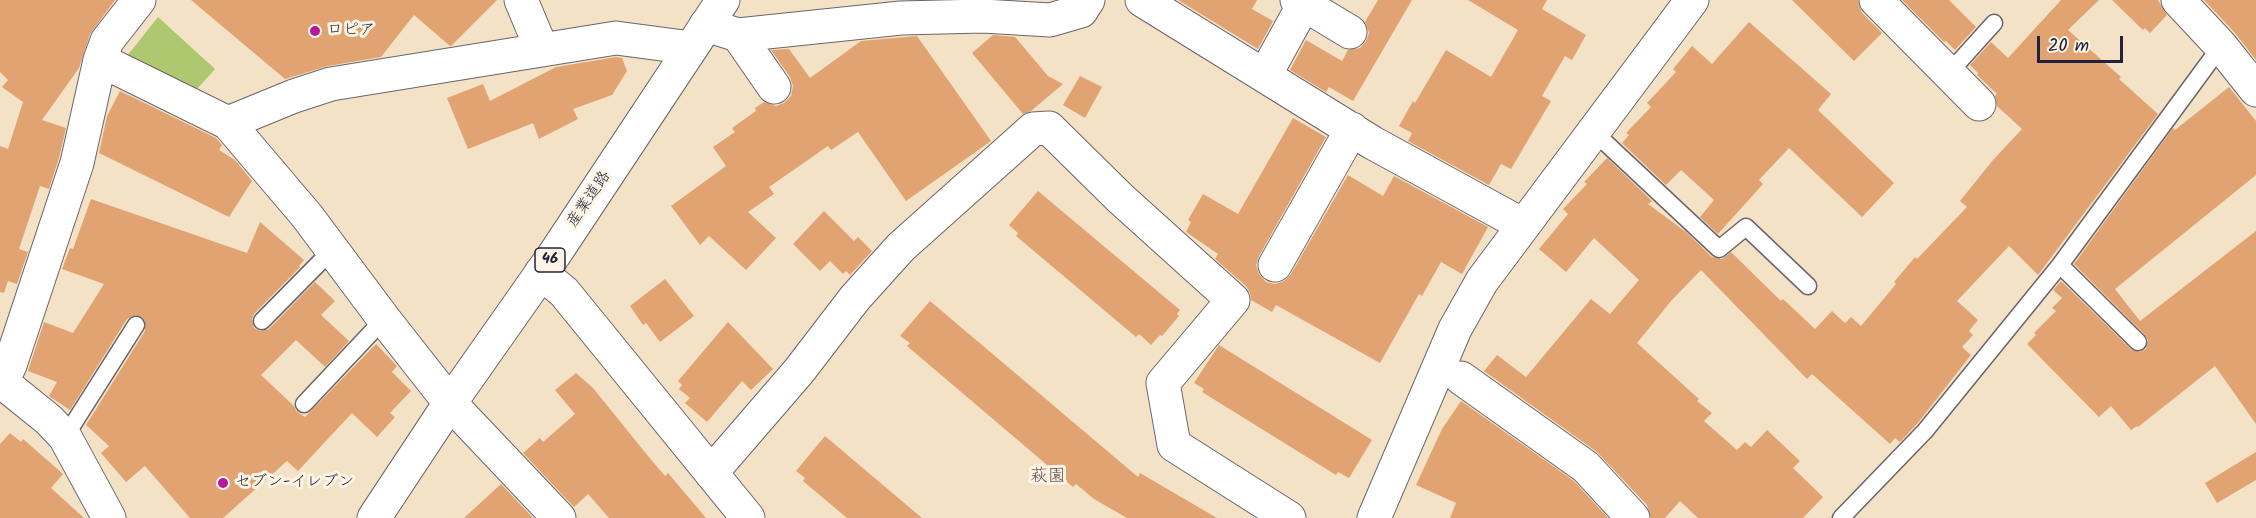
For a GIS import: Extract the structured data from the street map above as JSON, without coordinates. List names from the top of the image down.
{
  "streets": {
    "street": ["産業道路", "46"]
  },
  "districts": ["萩園"],
  "places": ["ロピア", "セブン-イレブン"],
  "scale_bar": "20 m"
}
